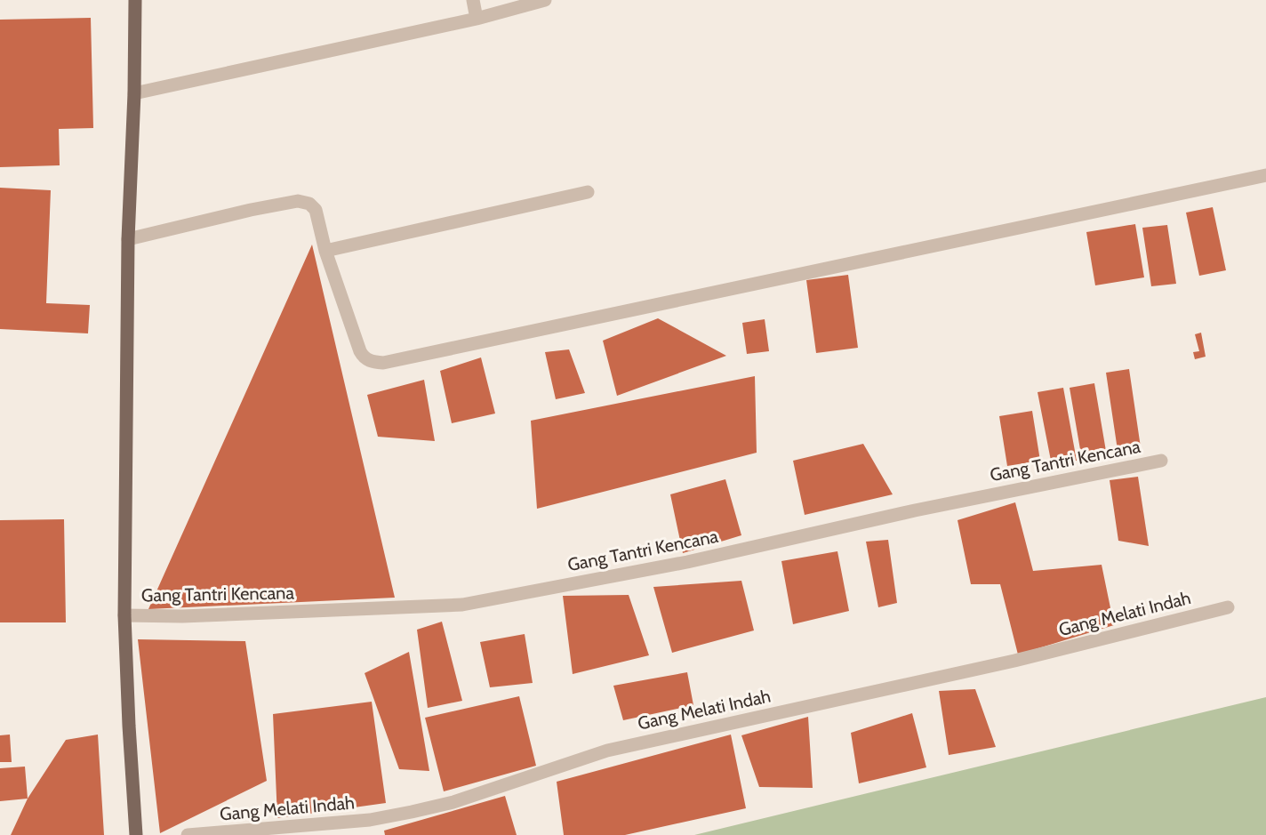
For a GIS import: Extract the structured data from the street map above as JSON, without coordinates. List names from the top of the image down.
{
  "streets": {
    "street": ["Gang Tantri Kencana", "Gang Melati Indah"]
  }
}
